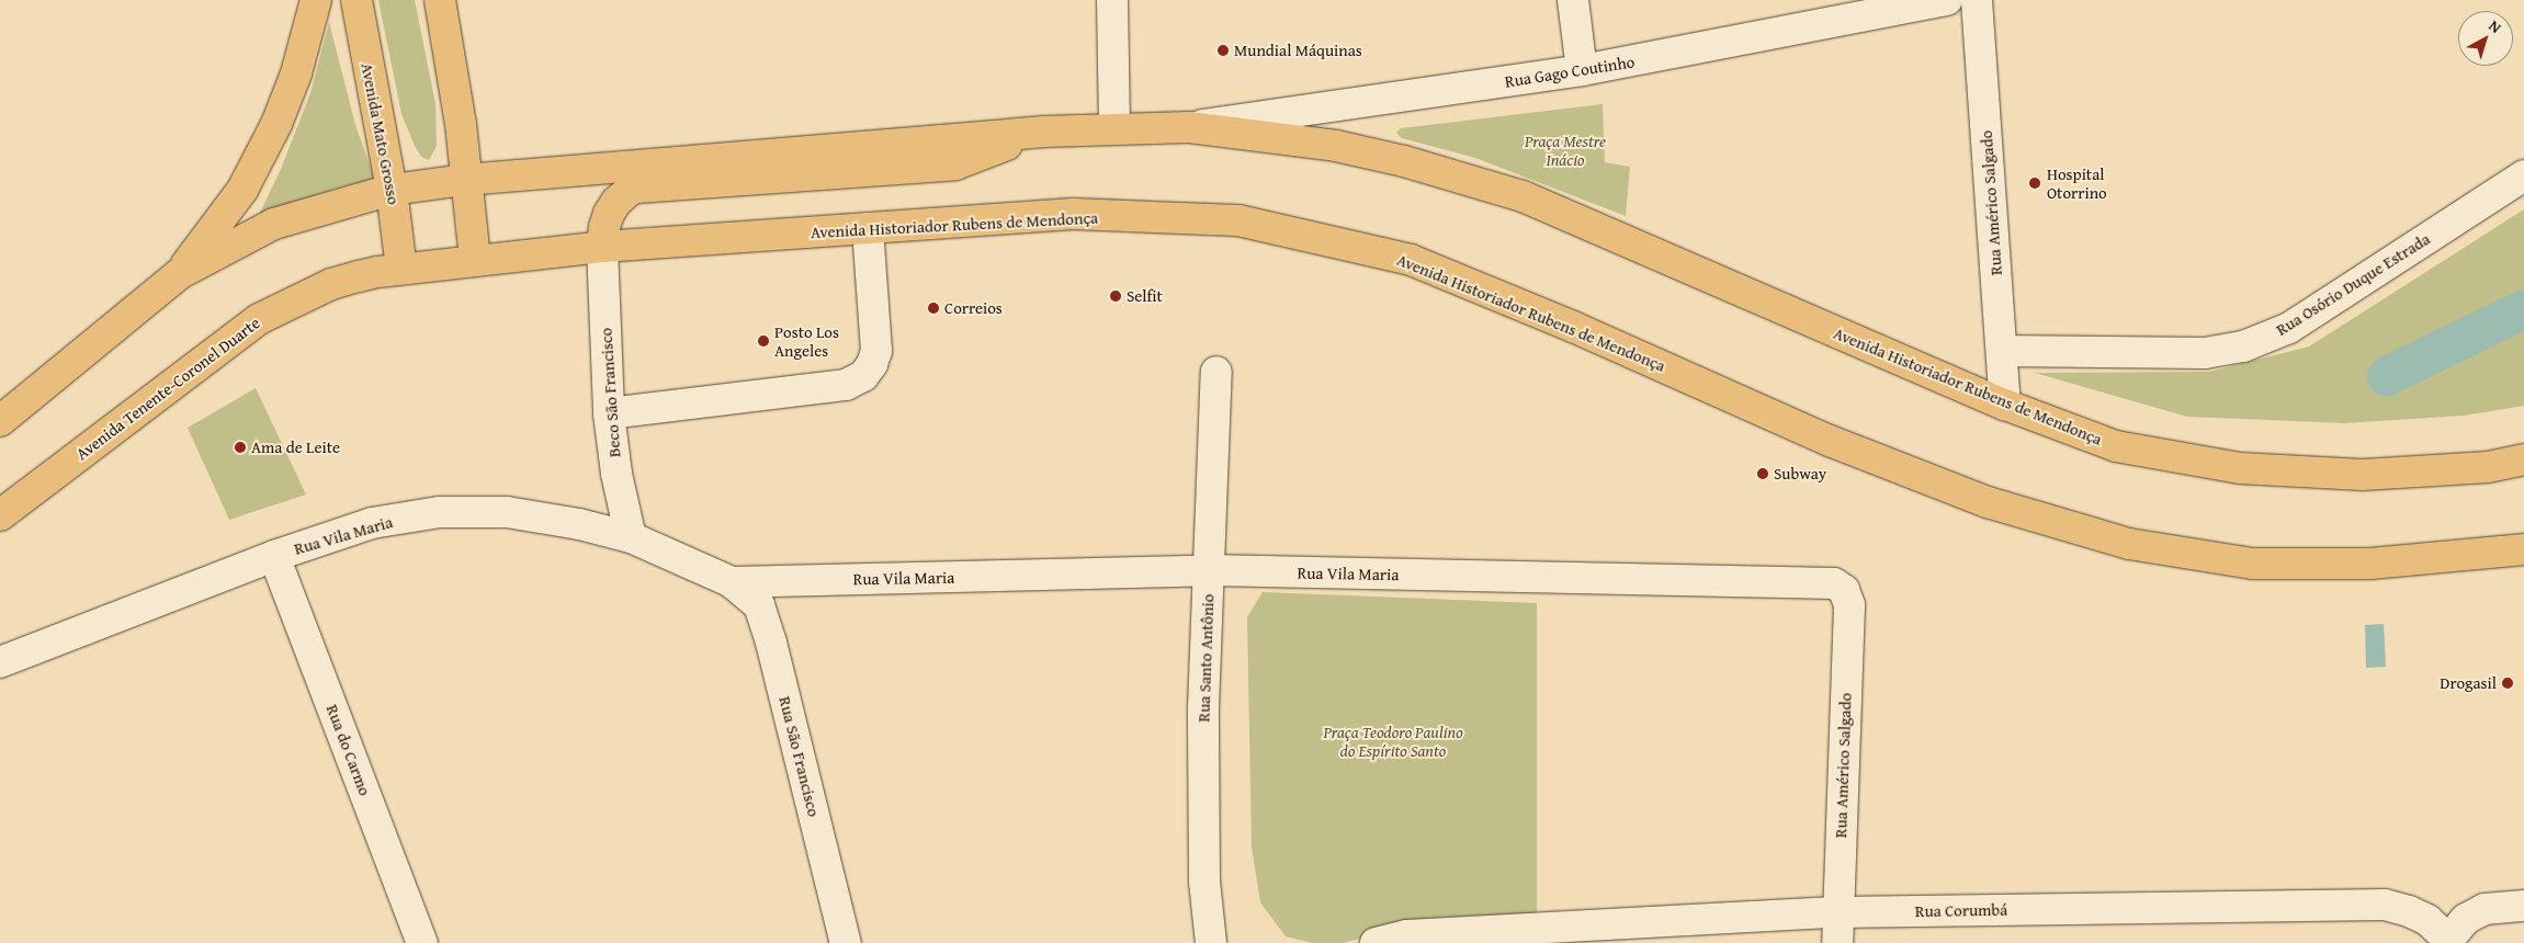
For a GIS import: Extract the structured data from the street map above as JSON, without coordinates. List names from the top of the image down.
{
  "streets": {
    "main road": ["Avenida Mato Grosso", "Avenida Historiador Rubens de Mendonça", "Avenida Tenente-Coronel Duarte"],
    "street": [
      "Rua Gago Coutinho",
      "Rua Américo Salgado",
      "Rua Osório Duque Estrada",
      "Beco São Francisco",
      "Rua Vila Maria",
      "Rua Santo Antônio",
      "Rua do Carmo",
      "Rua São Francisco",
      "Rua Corumbá"
    ]
  },
  "crossings": [
    ["Rua Gago Coutinho", "Avenida Historiador Rubens de Mendonça"],
    ["Avenida Mato Grosso", "Avenida Historiador Rubens de Mendonça"],
    ["Avenida Mato Grosso", "Avenida Tenente-Coronel Duarte"],
    ["Rua Américo Salgado", "Avenida Historiador Rubens de Mendonça"],
    ["Rua Américo Salgado", "Rua Osório Duque Estrada"],
    ["Rua Américo Salgado", "Rua Vila Maria"],
    ["Rua Américo Salgado", "Rua Corumbá"],
    ["Avenida Historiador Rubens de Mendonça", "Avenida Tenente-Coronel Duarte"],
    ["Avenida Historiador Rubens de Mendonça", "Beco São Francisco"],
    ["Beco São Francisco", "Rua Vila Maria"],
    ["Rua Vila Maria", "Rua Santo Antônio"],
    ["Rua Vila Maria", "Rua do Carmo"],
    ["Rua Vila Maria", "Rua São Francisco"]
  ],
  "parks": ["Praça Mestre Inácio", "Praça Teodoro Paulino do Espírito Santo"],
  "places": [
    "Mundial Máquinas",
    "Hospital Otorrino",
    "Selfit",
    "Correios",
    "Posto Los Angeles",
    "Ama de Leite",
    "Subway",
    "Drogasil"
  ],
  "north": "top right"
}
